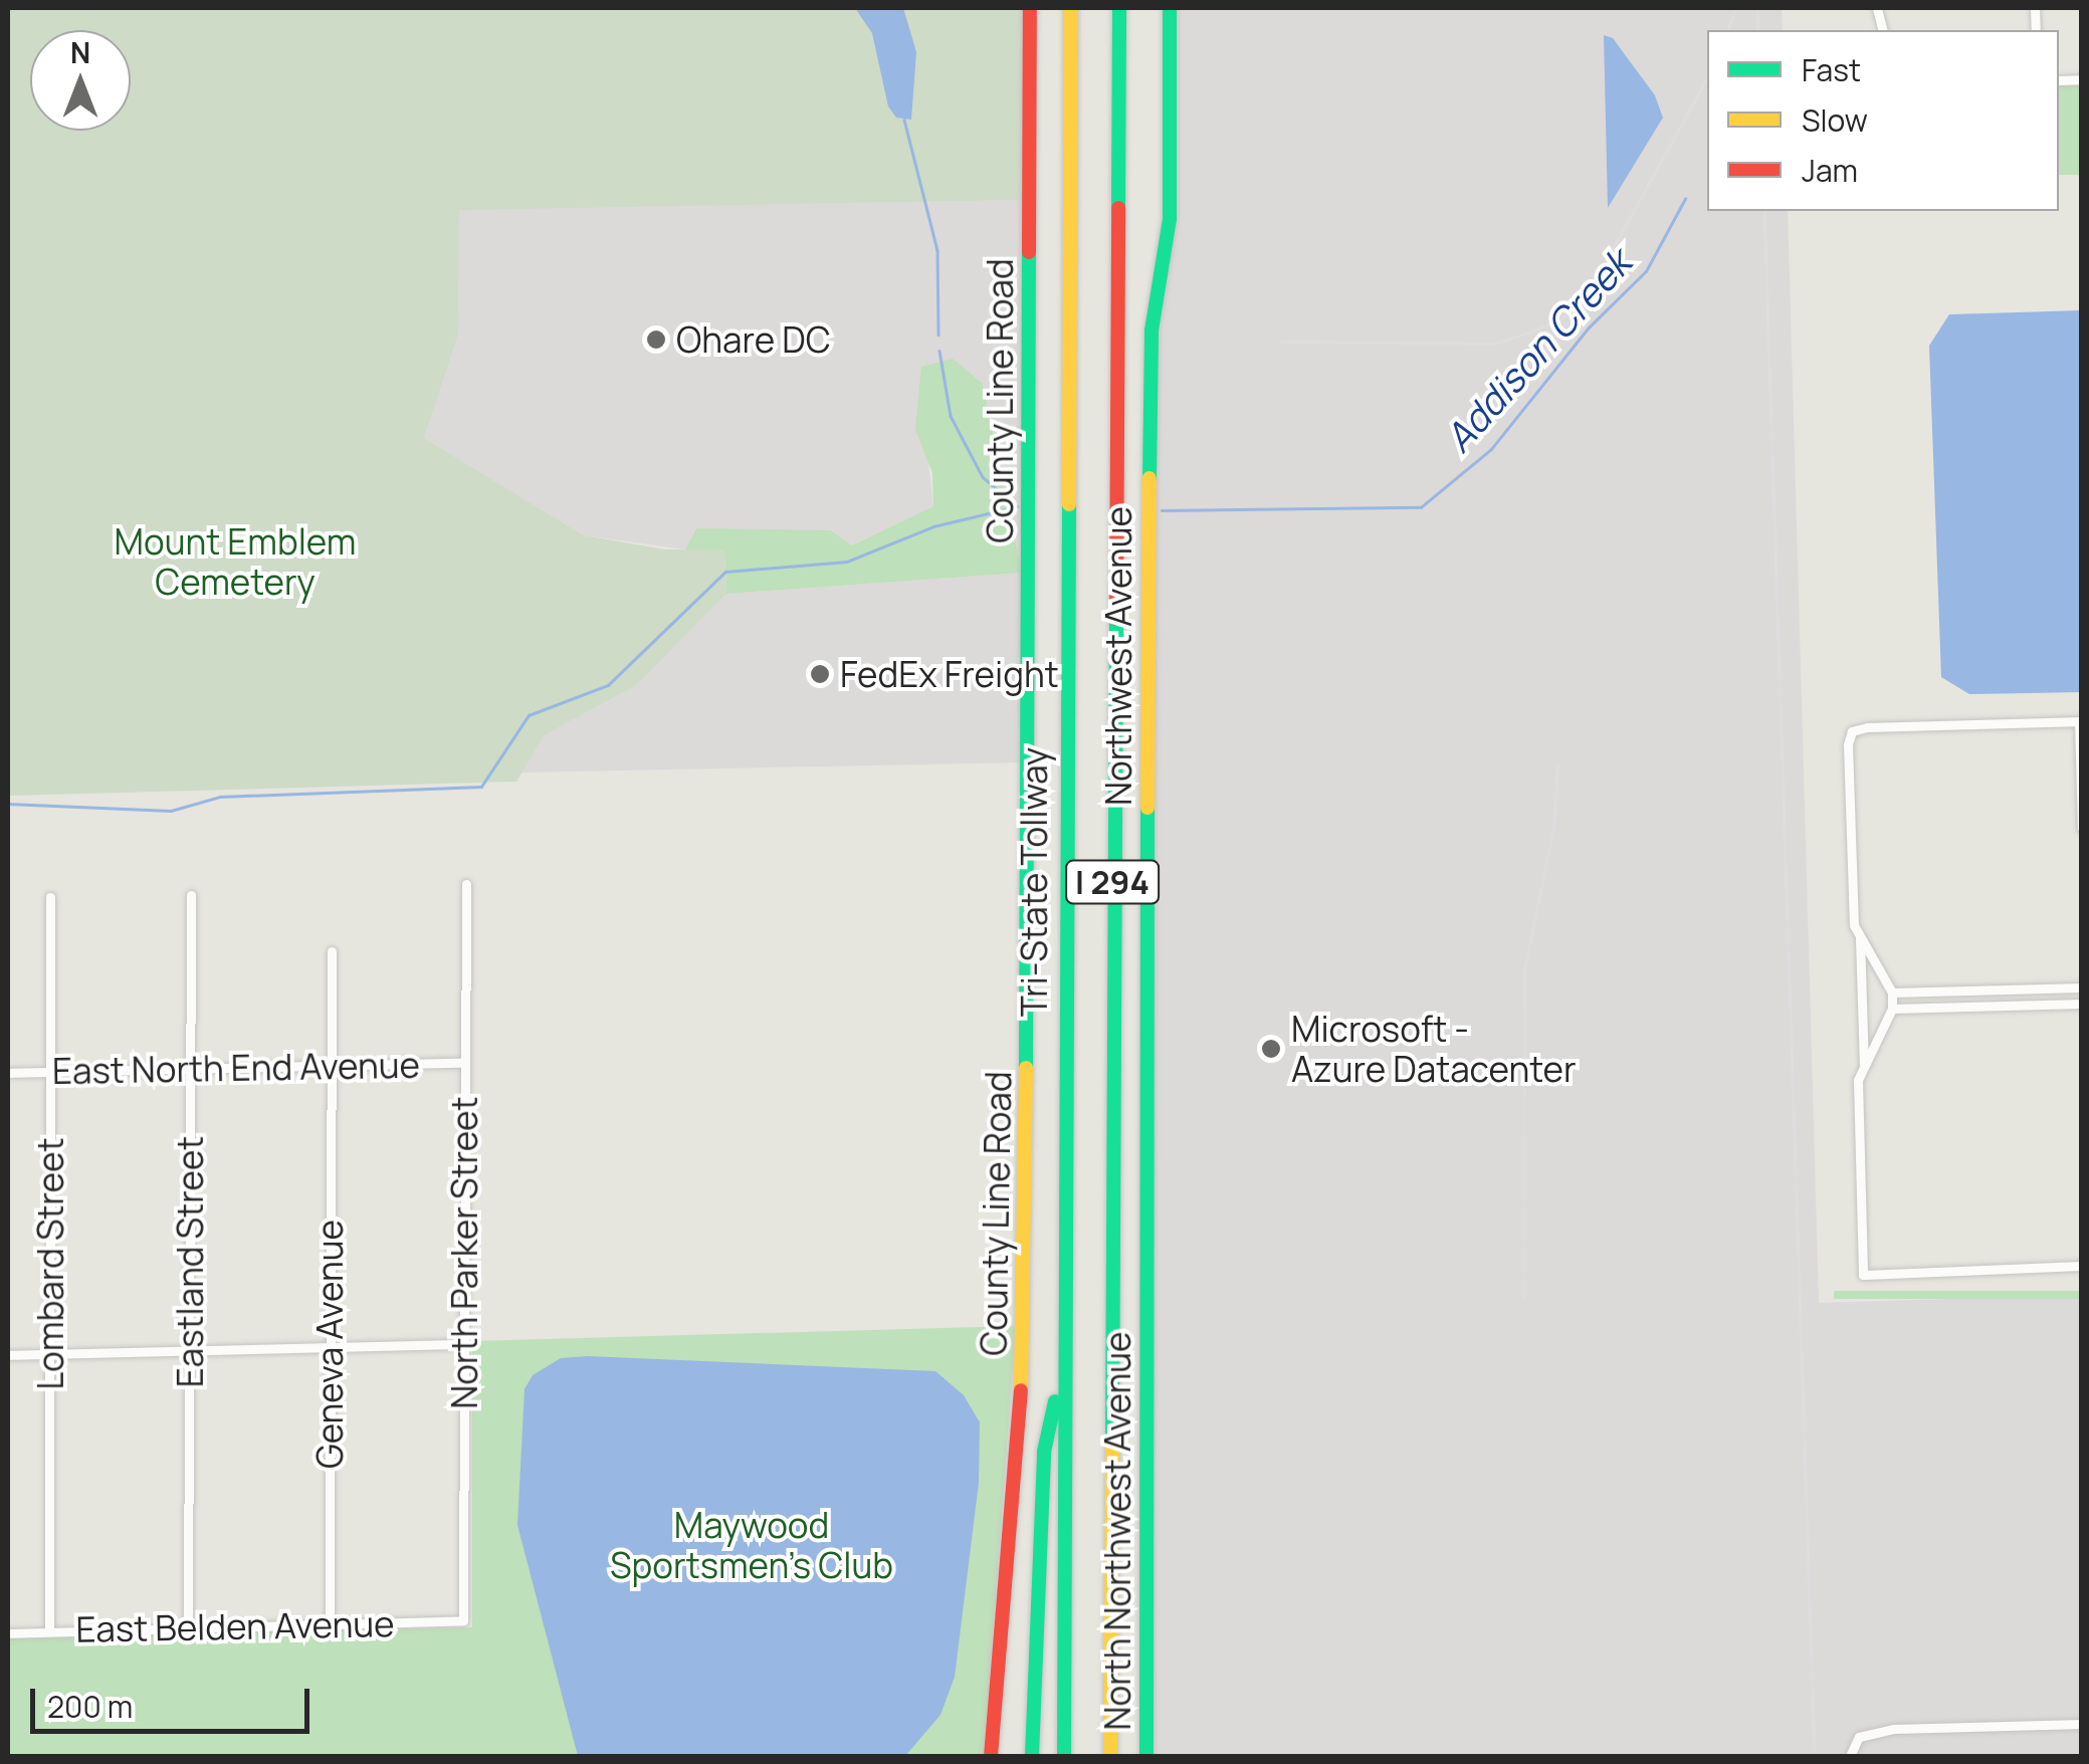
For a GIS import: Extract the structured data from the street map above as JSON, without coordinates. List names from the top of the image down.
{
  "streets": {
    "main road": [
      "County Line Road",
      "Northwest Avenue",
      "Tri-State Tollway",
      "I 294",
      "North Northwest Avenue"
    ],
    "street": [
      "East North End Avenue",
      "North Parker Street",
      "Eastland Street",
      "Lombard Street",
      "Geneva Avenue",
      "East Belden Avenue"
    ]
  },
  "crossings": [
    ["Northwest Avenue", "North Northwest Avenue"],
    ["East North End Avenue", "North Parker Street"],
    ["East North End Avenue", "Eastland Street"],
    ["East North End Avenue", "Lombard Street"],
    ["East North End Avenue", "Geneva Avenue"],
    ["North Parker Street", "East Belden Avenue"],
    ["Eastland Street", "East Belden Avenue"],
    ["Lombard Street", "East Belden Avenue"],
    ["Geneva Avenue", "East Belden Avenue"]
  ],
  "water": ["Addison Creek"],
  "parks": ["Mount Emblem Cemetery", "Maywood Sportsmen's Club"],
  "places": ["Ohare DC", "FedEx Freight", "Microsoft - Azure Datacenter"],
  "legend": ["Fast", "Slow", "Jam"],
  "scale_bar": "200 m",
  "north": "top"
}
